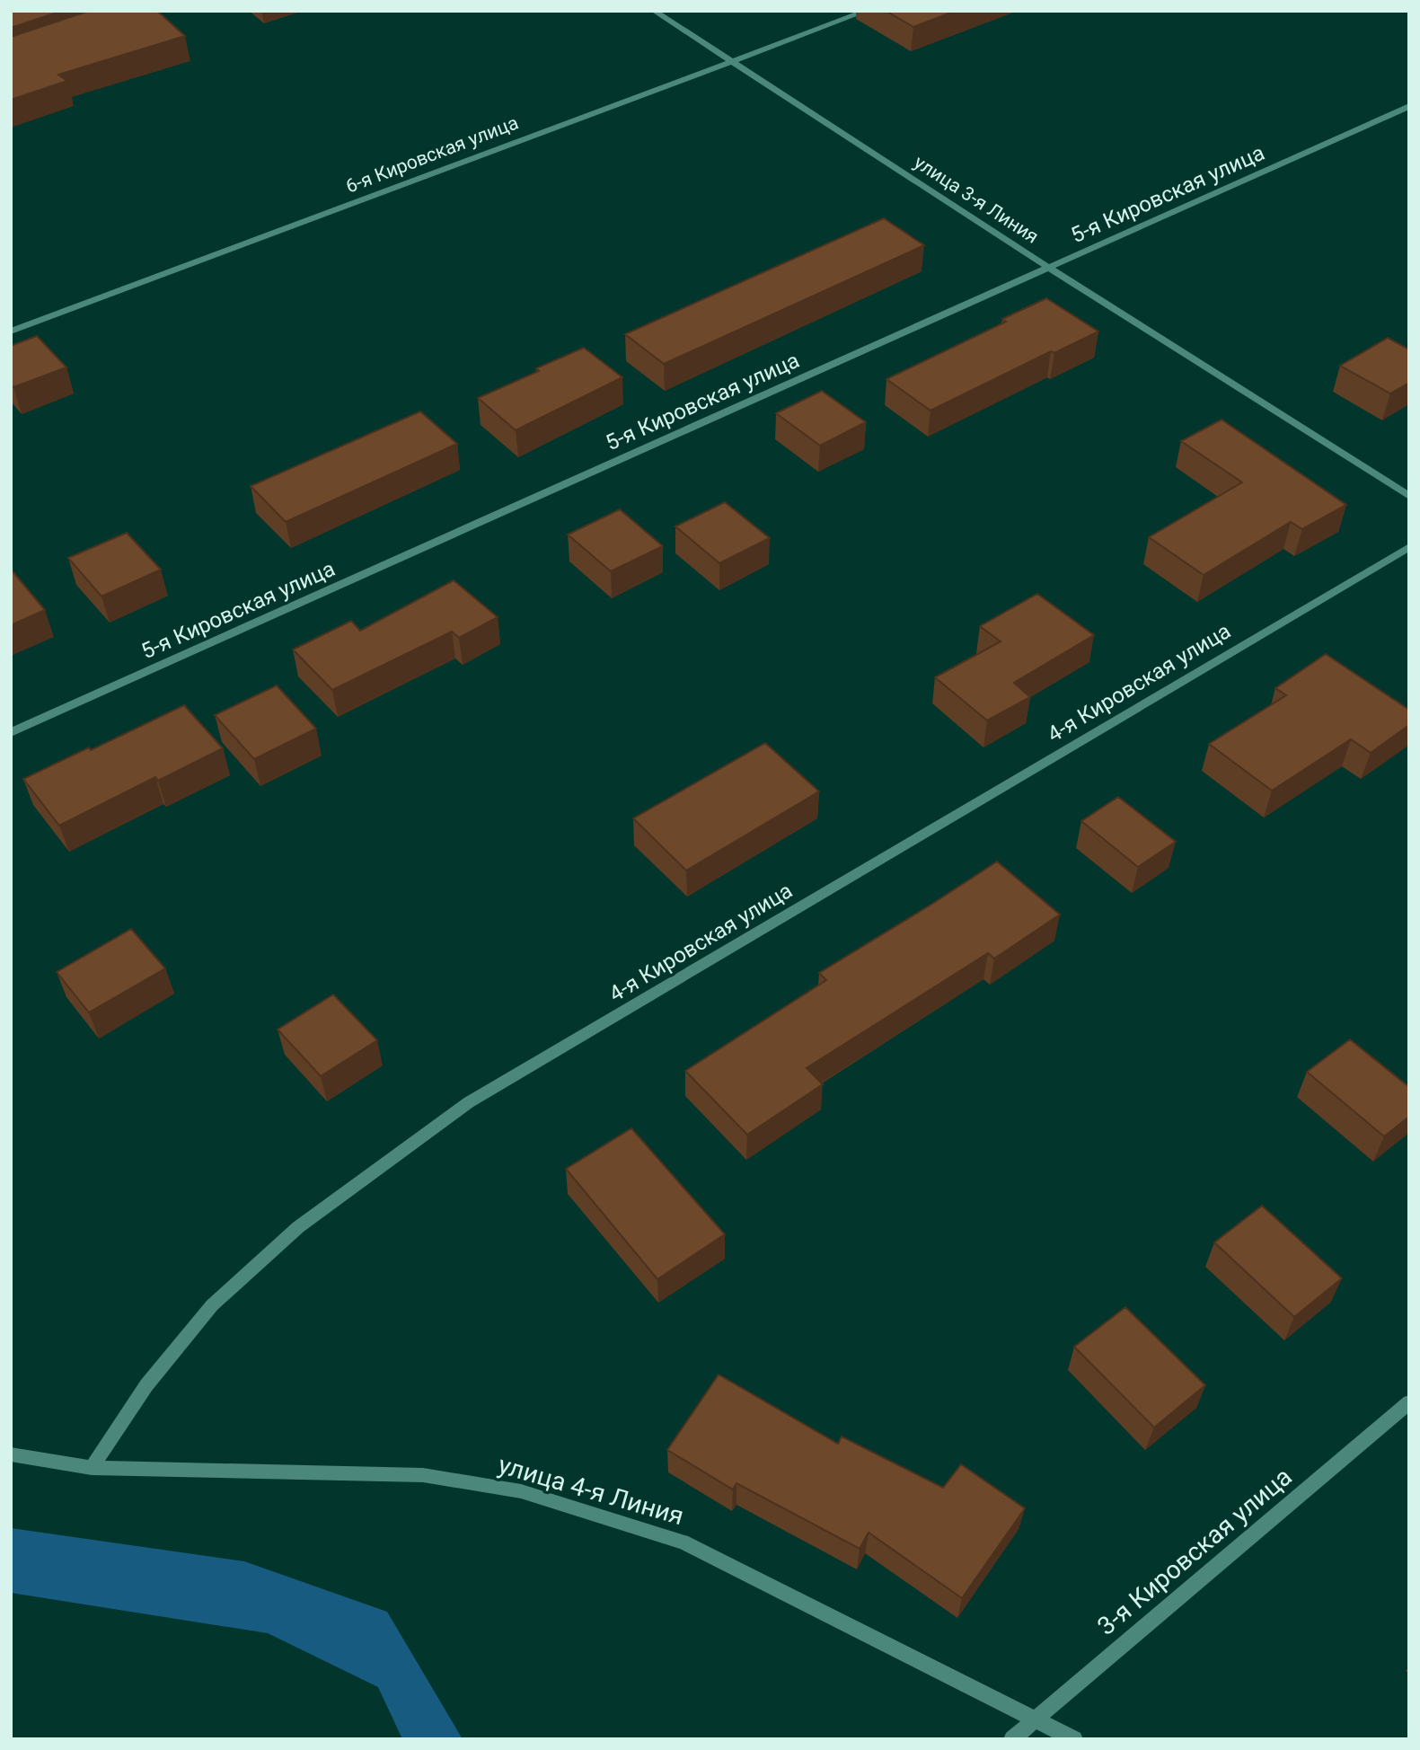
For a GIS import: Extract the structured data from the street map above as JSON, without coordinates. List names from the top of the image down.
{
  "streets": {
    "street": [
      "6-я Кировская улица",
      "5-я Кировская улица",
      "улица 3-я Линия",
      "4-я Кировская улица",
      "улица 4-я Линия",
      "3-я Кировская улица"
    ]
  },
  "crossings": [
    ["6-я Кировская улица", "улица 3-я Линия"],
    ["5-я Кировская улица", "улица 3-я Линия"],
    ["4-я Кировская улица", "улица 4-я Линия"],
    ["улица 4-я Линия", "3-я Кировская улица"]
  ]
}
